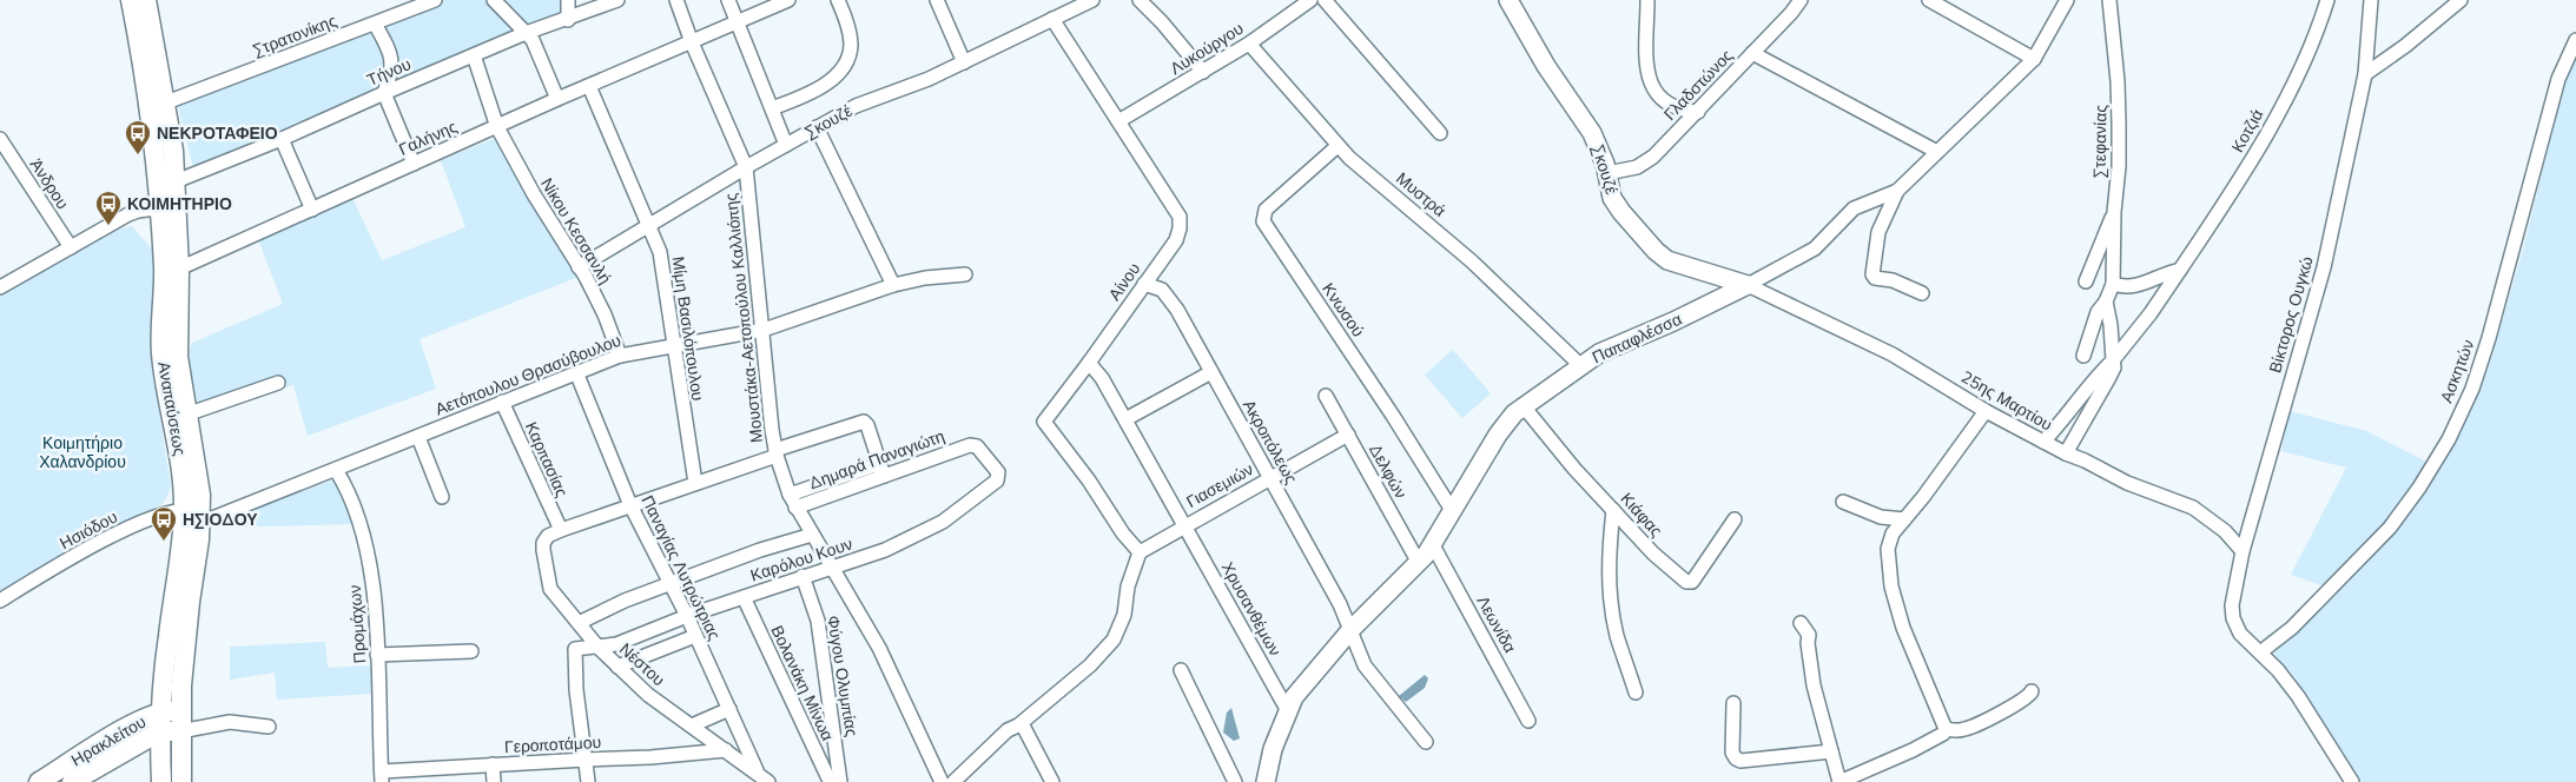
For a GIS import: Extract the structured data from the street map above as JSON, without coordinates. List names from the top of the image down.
{
  "streets": {
    "main road": ["Αναπαύσεως", "Ηρακλείτου"],
    "street": [
      "Στρατονίκης",
      "Λυκούργου",
      "Τήνου",
      "Γλαδστώνος",
      "Σκουζέ",
      "Κοτζιά",
      "Γαλήνης",
      "Στεφανίας",
      "Άνδρου",
      "Μυστρά",
      "Νίκου Κεσσανλή",
      "Αίνου",
      "Κνωσού",
      "Βίκτορος Ουγκώ",
      "Μουστάκα-Αετοπούλου Καλλιόπης",
      "Μίμη Βασιλόπουλου",
      "Παπαφλέσσα",
      "Ασκητών",
      "Αετόπουλου Θρασύβουλου",
      "25ης Μαρτίου",
      "Ακροπόλεως",
      "Καρπασίας",
      "Δημαρά Παναγιώτη",
      "Δελφών",
      "Γιασεμιών",
      "Κιάφας",
      "Ησιόδου",
      "Καρόλου Κουν",
      "Παναγίας Λυτρώτριας",
      "Χρυσανθέμων",
      "Προμάχων",
      "Λεωνίδα",
      "Νέστου",
      "Φύγου Ολυμπίας",
      "Βολανάκη Μίνωα",
      "Γεροποτάμου"
    ]
  },
  "crossings": [
    ["Στρατονίκης", "Αναπαύσεως"],
    ["Λυκούργου", "Μυστρά"],
    ["Λυκούργου", "Αίνου"],
    ["Τήνου", "Νίκου Κεσσανλή"],
    ["Τήνου", "Αναπαύσεως"],
    ["Γλαδστώνος", "Σκουζέ"],
    ["Σκουζέ", "Νίκου Κεσσανλή"],
    ["Σκουζέ", "Αίνου"],
    ["Σκουζέ", "Μουστάκα-Αετοπούλου Καλλιόπης"],
    ["Σκουζέ", "Μίμη Βασιλόπουλου"],
    ["Σκουζέ", "Παπαφλέσσα"],
    ["Σκουζέ", "25ης Μαρτίου"],
    ["Κοτζιά", "25ης Μαρτίου"],
    ["Γαλήνης", "Νίκου Κεσσανλή"],
    ["Γαλήνης", "Μουστάκα-Αετοπούλου Καλλιόπης"],
    ["Γαλήνης", "Μίμη Βασιλόπουλου"],
    ["Γαλήνης", "Αναπαύσεως"],
    ["Μυστρά", "Κνωσού"],
    ["Μυστρά", "Παπαφλέσσα"],
    ["Νίκου Κεσσανλή", "Αετόπουλου Θρασύβουλου"],
    ["Αίνου", "Ακροπόλεως"],
    ["Αίνου", "Γιασεμιών"],
    ["Αίνου", "Χρυσανθέμων"],
    ["Κνωσού", "Παπαφλέσσα"],
    ["Βίκτορος Ουγκώ", "Ασκητών"],
    ["Βίκτορος Ουγκώ", "25ης Μαρτίου"],
    ["Μουστάκα-Αετοπούλου Καλλιόπης", "Αετόπουλου Θρασύβουλου"],
    ["Μουστάκα-Αετοπούλου Καλλιόπης", "Δημαρά Παναγιώτη"],
    ["Μουστάκα-Αετοπούλου Καλλιόπης", "Καρόλου Κουν"],
    ["Μίμη Βασιλόπουλου", "Αετόπουλου Θρασύβουλου"],
    ["Παπαφλέσσα", "25ης Μαρτίου"],
    ["Παπαφλέσσα", "Ακροπόλεως"],
    ["Παπαφλέσσα", "Δελφών"],
    ["Παπαφλέσσα", "Κιάφας"],
    ["Παπαφλέσσα", "Χρυσανθέμων"],
    ["Παπαφλέσσα", "Λεωνίδα"],
    ["Αετόπουλου Θρασύβουλου", "Αναπαύσεως"],
    ["Αετόπουλου Θρασύβουλου", "Καρπασίας"],
    ["Αετόπουλου Θρασύβουλου", "Ησιόδου"],
    ["Αετόπουλου Θρασύβουλου", "Παναγίας Λυτρώτριας"],
    ["Αετόπουλου Θρασύβουλου", "Προμάχων"],
    ["Αναπαύσεως", "Ησιόδου"],
    ["Αναπαύσεως", "Ηρακλείτου"],
    ["Ακροπόλεως", "Γιασεμιών"],
    ["Καρπασίας", "Νέστου"],
    ["Δημαρά Παναγιώτη", "Καρόλου Κουν"],
    ["Δελφών", "Γιασεμιών"],
    ["Γιασεμιών", "Χρυσανθέμων"],
    ["Καρόλου Κουν", "Παναγίας Λυτρώτριας"],
    ["Καρόλου Κουν", "Νέστου"],
    ["Καρόλου Κουν", "Φύγου Ολυμπίας"],
    ["Καρόλου Κουν", "Βολανάκη Μίνωα"],
    ["Καρόλου Κουν", "Γεροποτάμου"],
    ["Παναγίας Λυτρώτριας", "Νέστου"],
    ["Προμάχων", "Γεροποτάμου"],
    ["Νέστου", "Γεροποτάμου"],
    ["Φύγου Ολυμπίας", "Βολανάκη Μίνωα"]
  ],
  "parks": ["Κοιμητήριο Χαλανδρίου"],
  "places": {
    "bus stop": ["ΝΕΚΡΟΤΑΦΕΙΟ", "ΚΟΙΜΗΤΗΡΙΟ", "ΗΣΙΟΔΟΥ"]
  }
}
